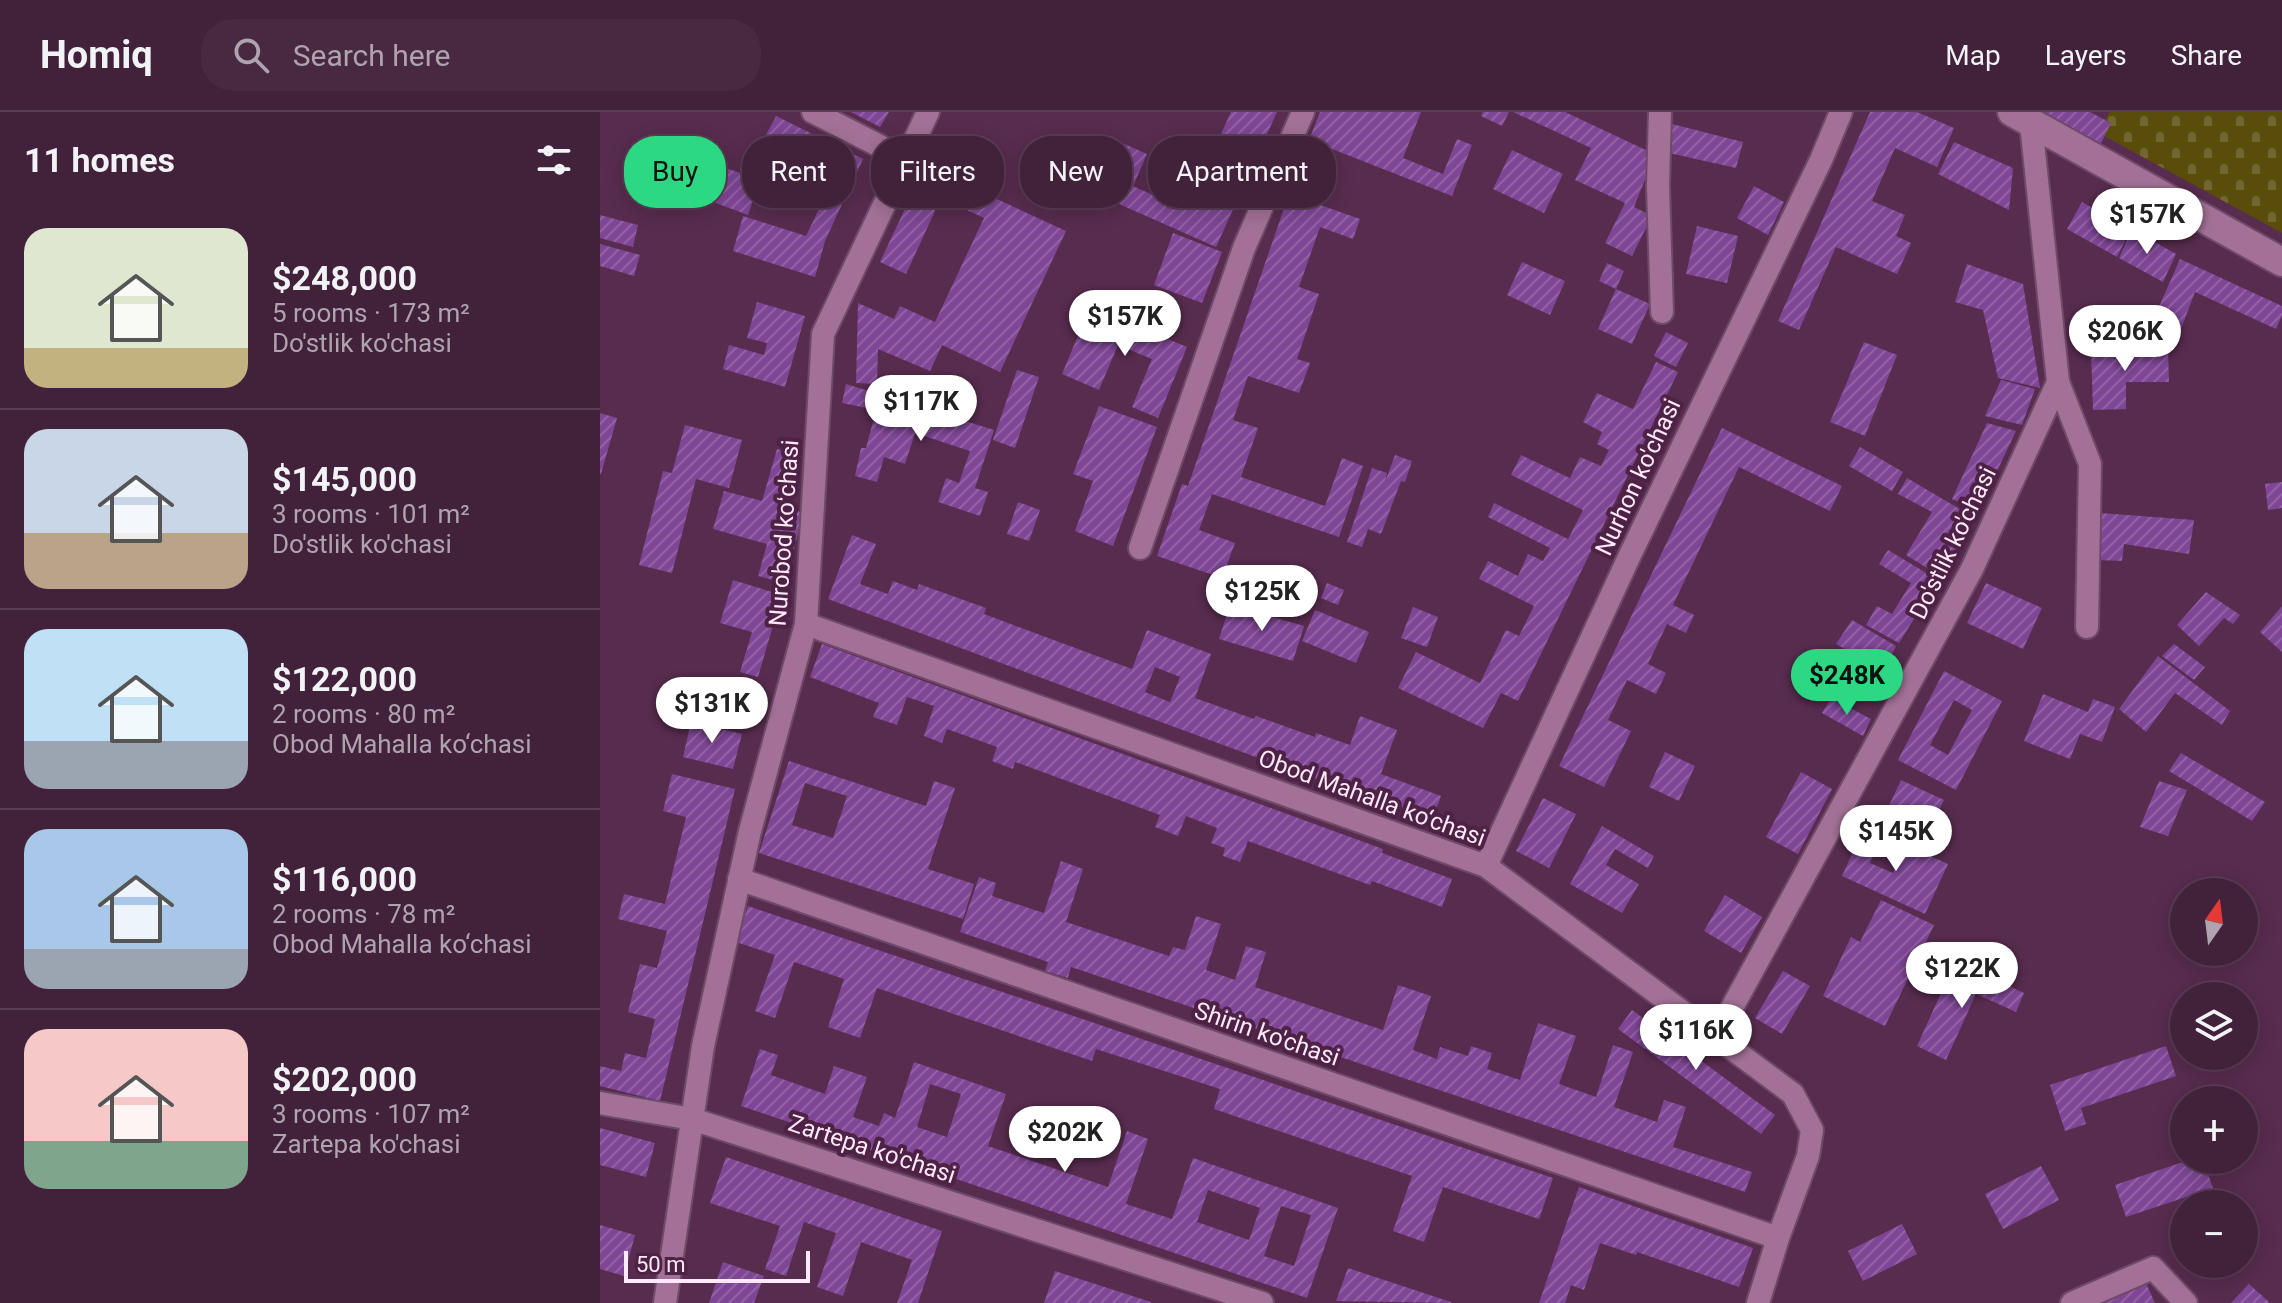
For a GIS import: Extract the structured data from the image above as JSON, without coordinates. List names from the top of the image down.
{
  "streets": {
    "street": [
      "Nurhon ko'chasi",
      "Nurobod koʻchasi",
      "Do'stlik ko'chasi",
      "Obod Mahalla ko‘chasi",
      "Shirin ko'chasi",
      "Zartepa ko'chasi"
    ]
  },
  "crossings": [
    ["Nurhon ko'chasi", "Obod Mahalla ko‘chasi"],
    ["Nurobod koʻchasi", "Obod Mahalla ko‘chasi"],
    ["Nurobod koʻchasi", "Shirin ko'chasi"],
    ["Nurobod koʻchasi", "Zartepa ko'chasi"],
    ["Do'stlik ko'chasi", "Obod Mahalla ko‘chasi"],
    ["Obod Mahalla ko‘chasi", "Shirin ko'chasi"]
  ],
  "scale_bar": "50 m",
  "north": "top",
  "page": {
    "header": "Homiq",
    "search": "Search here",
    "nav": ["Map", "Layers", "Share"],
    "heading": "11 homes",
    "chip": [
      "Buy",
      "Rent",
      "Filters",
      "New",
      "Apartment"
    ],
    "price": [
      "$157K",
      "$157K",
      "$206K",
      "$117K",
      "$125K",
      "$248K",
      "$131K",
      "$145K",
      "$122K",
      "$116K",
      "$202K"
    ],
    "list": [
      {
        "name": "$248,000",
        "note": "5 rooms · 173 m² · Do'stlik ko'chasi"
      },
      {
        "name": "$145,000",
        "note": "3 rooms · 101 m² · Do'stlik ko'chasi"
      },
      {
        "name": "$122,000",
        "note": "2 rooms · 80 m² · Obod Mahalla ko‘chasi"
      },
      {
        "name": "$116,000",
        "note": "2 rooms · 78 m² · Obod Mahalla ko‘chasi"
      },
      {
        "name": "$202,000",
        "note": "3 rooms · 107 m² · Zartepa ko'chasi"
      }
    ],
    "map_buttons": ["+", "−"],
    "scale": "50 m"
  }
}
